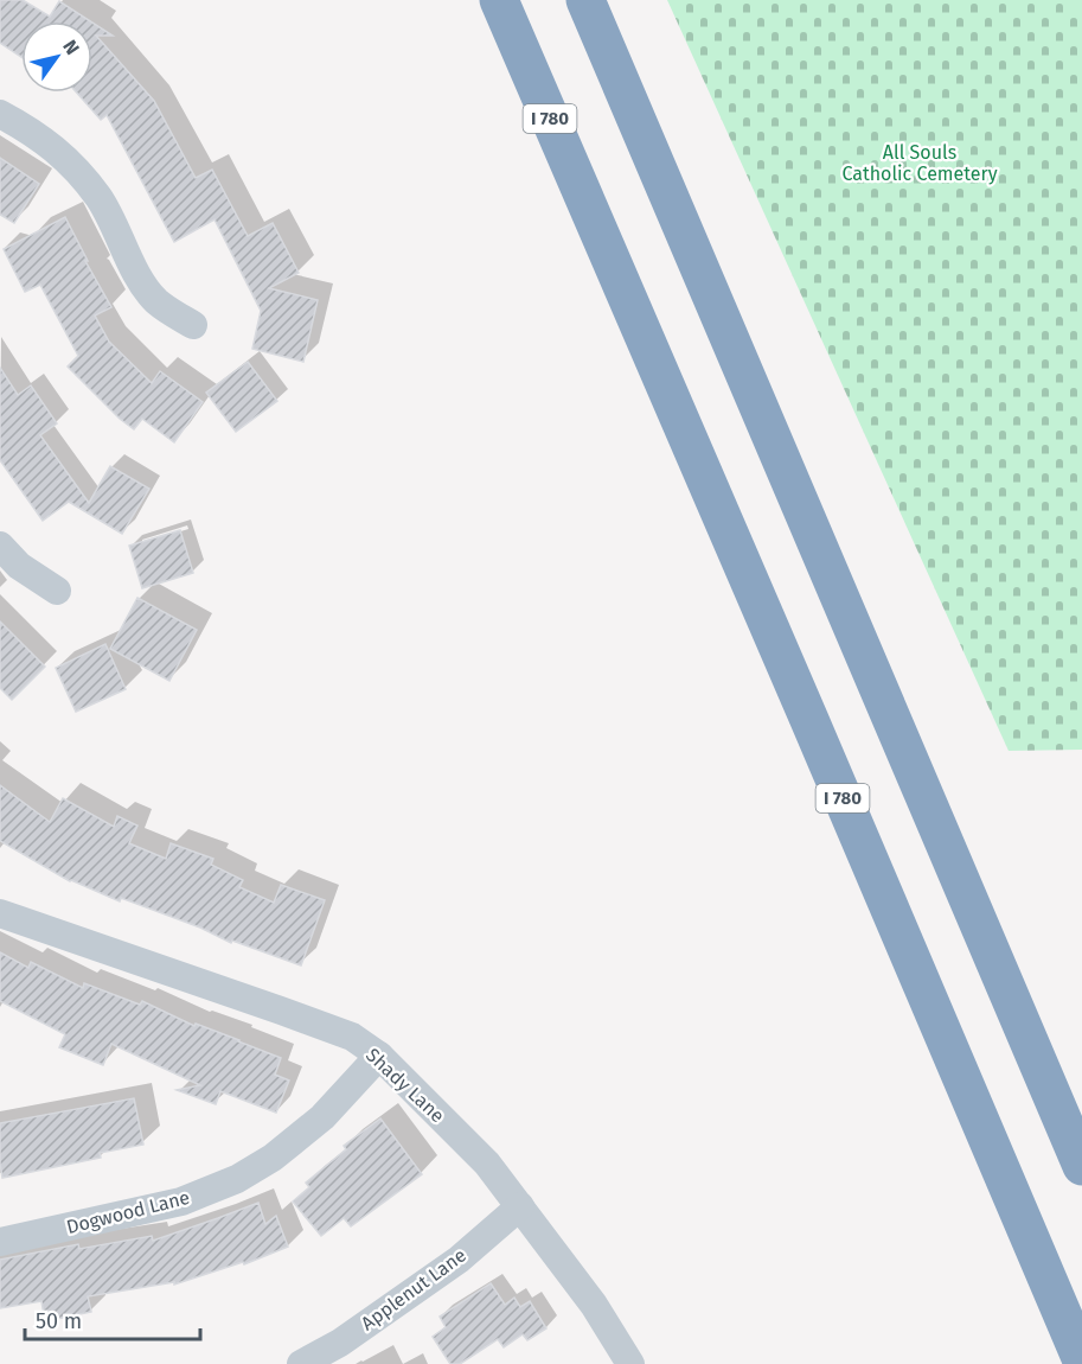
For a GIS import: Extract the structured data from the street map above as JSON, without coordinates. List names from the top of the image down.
{
  "streets": {
    "highway": ["I 780"],
    "street": ["Shady Lane", "Dogwood Lane", "Applenut Lane"]
  },
  "crossings": [
    ["Shady Lane", "Dogwood Lane"],
    ["Shady Lane", "Applenut Lane"]
  ],
  "parks": ["All Souls Catholic Cemetery"],
  "scale_bar": "50 m",
  "north": "top right"
}
